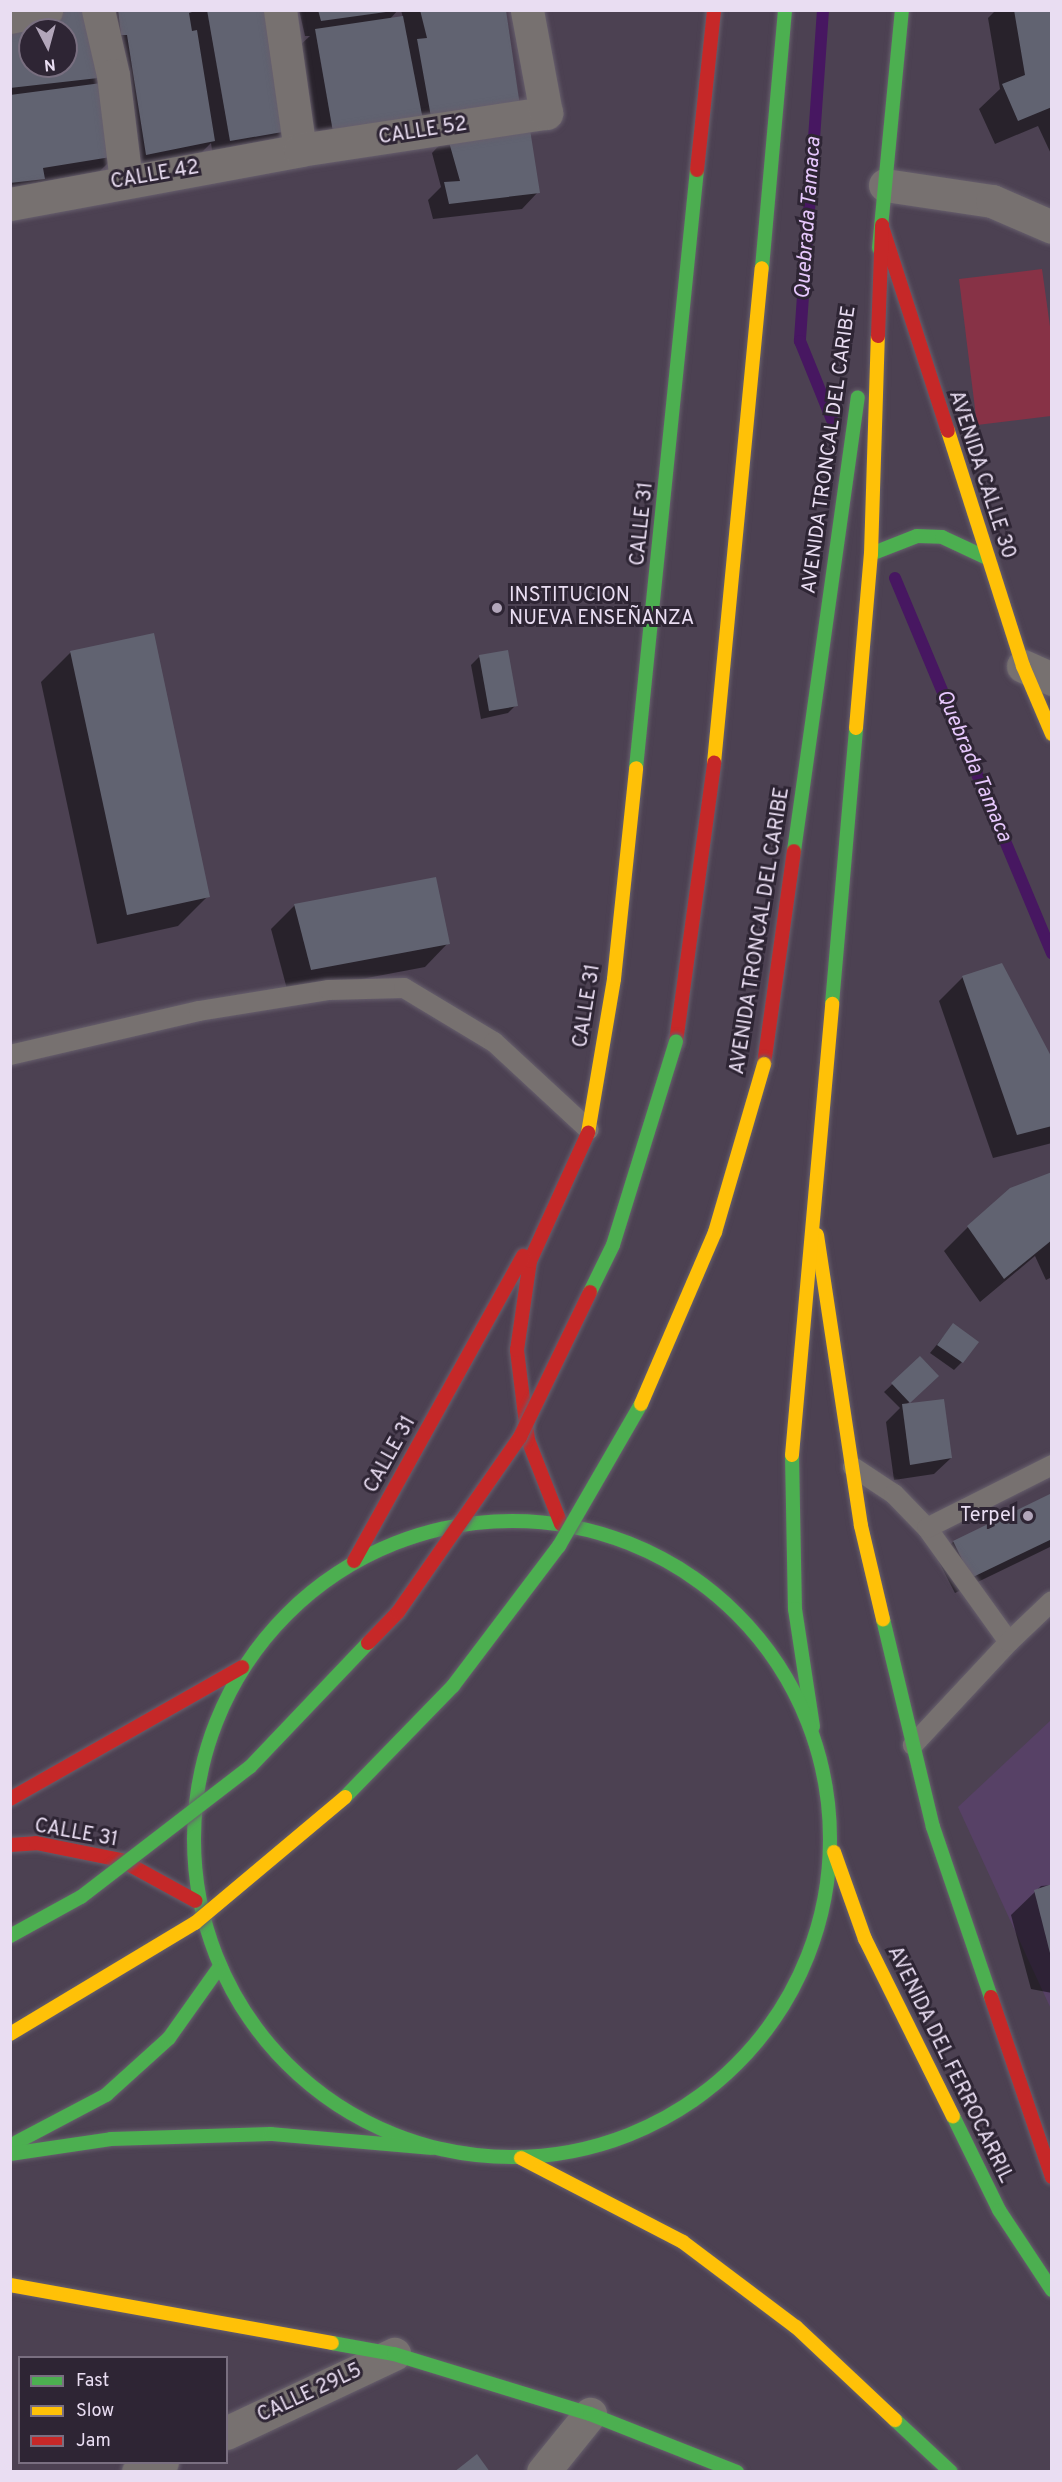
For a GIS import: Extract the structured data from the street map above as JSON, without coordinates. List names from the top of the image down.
{
  "streets": {
    "main road": [
      "AVENIDA TRONCAL DEL CARIBE",
      "AVENIDA CALLE 30",
      "CALLE 31",
      "AVENIDA DEL FERROCARRIL"
    ],
    "street": ["CALLE 52", "CALLE 42", "CALLE 29L5"]
  },
  "crossings": [
    ["CALLE 52", "CALLE 42"],
    ["AVENIDA TRONCAL DEL CARIBE", "AVENIDA CALLE 30"]
  ],
  "water": ["Quebrada Tamaca"],
  "places": ["INSTITUCION NUEVA ENSEÑANZA", "Terpel"],
  "legend": ["Fast", "Slow", "Jam"],
  "north": "bottom"
}
